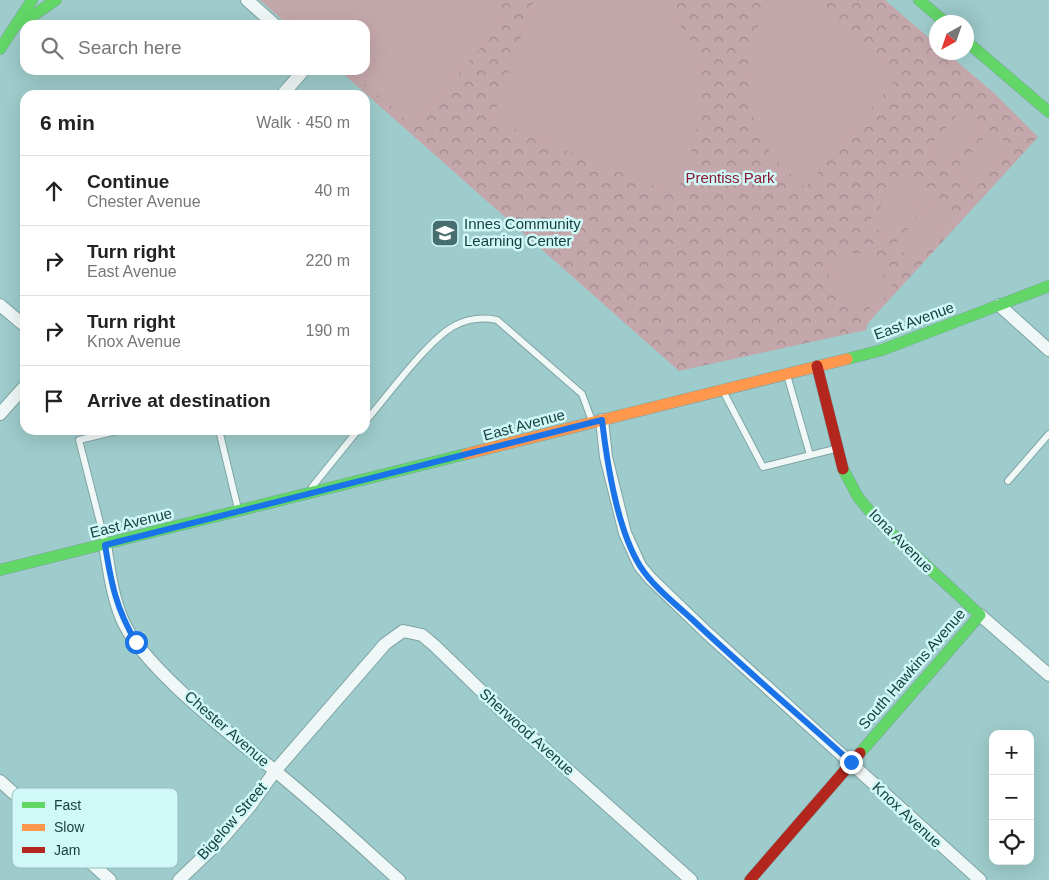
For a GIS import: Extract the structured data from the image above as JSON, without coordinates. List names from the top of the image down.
{
  "streets": {
    "main road": ["East Avenue", "Iona Avenue", "South Hawkins Avenue"],
    "street": [
      "Chester Avenue",
      "Sherwood Avenue",
      "Knox Avenue",
      "Bigelow Street"
    ]
  },
  "crossings": [
    ["East Avenue", "Iona Avenue"],
    ["East Avenue", "Chester Avenue"],
    ["East Avenue", "Knox Avenue"],
    ["Iona Avenue", "South Hawkins Avenue"],
    ["South Hawkins Avenue", "Knox Avenue"],
    ["Chester Avenue", "Bigelow Street"],
    ["Sherwood Avenue", "Bigelow Street"]
  ],
  "parks": ["Prentiss Park"],
  "places": {
    "school or university": ["Innes Community Learning Center"]
  },
  "legend": ["Fast", "Slow", "Jam"],
  "north": "bottom left",
  "page": {
    "search": "Search here",
    "heading": ["6 min", "Walk · 450 m"],
    "list": [
      ["Continue", "Chester Avenue", "40 m"],
      ["Turn right", "East Avenue", "220 m"],
      ["Turn right", "Knox Avenue", "190 m"],
      "Arrive at destination"
    ],
    "map_buttons": ["+", "−"]
  }
}
